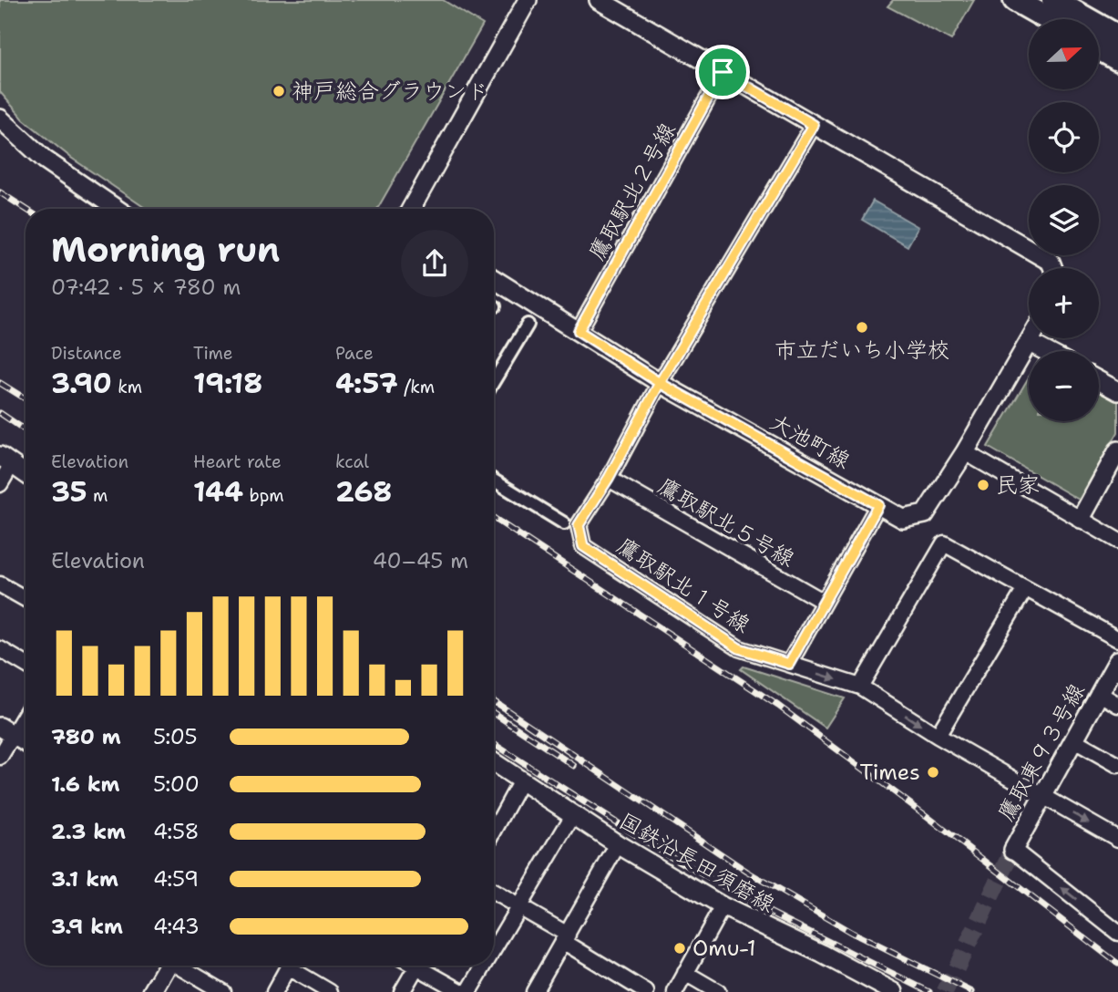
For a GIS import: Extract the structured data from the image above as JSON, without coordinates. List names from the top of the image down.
{
  "streets": {
    "street": [
      "鷹取駅北２号線",
      "大池町線",
      "鷹取駅北５号線",
      "鷹取駅北１号線",
      "鷹取東９３号線",
      "国鉄沿長田須磨線"
    ]
  },
  "crossings": [
    ["鷹取駅北２号線", "大池町線"],
    ["大池町線", "鷹取駅北１号線"],
    ["鷹取駅北５号線", "鷹取駅北１号線"],
    ["鷹取駅北１号線", "鷹取東９３号線"]
  ],
  "one_way": ["鷹取東９３号線"],
  "places": [
    "神戸総合グラウンド",
    "市立だいち小学校",
    "民家",
    "Times",
    "Omu-1"
  ],
  "north": "right",
  "page": {
    "map_buttons": ["+", "−"],
    "heading": ["Morning run", "07:42 · 5 × 780 m"],
    "stats": [
      ["Distance", "3.90 km"],
      ["Time", "19:18"],
      ["Pace", "4:57 /km"],
      ["Elevation", "35 m"],
      ["Heart rate", "144 bpm"],
      ["kcal", "268"]
    ],
    "chart": ["Elevation", "40–45 m"],
    "list": [
      {
        "name": "780 m",
        "note": "5:05"
      },
      {
        "name": "1.6 km",
        "note": "5:00"
      },
      {
        "name": "2.3 km",
        "note": "4:58"
      },
      {
        "name": "3.1 km",
        "note": "4:59"
      },
      {
        "name": "3.9 km",
        "note": "4:43"
      }
    ]
  }
}
